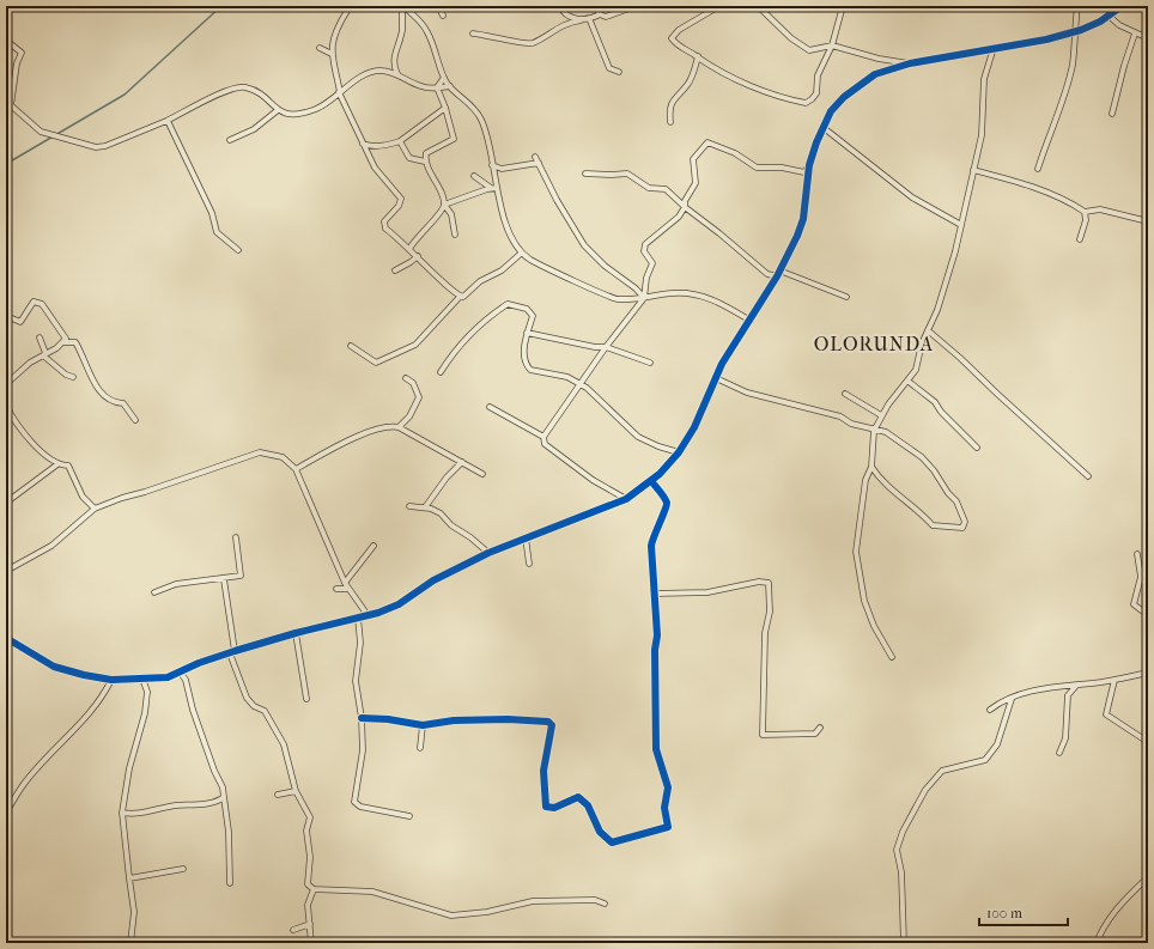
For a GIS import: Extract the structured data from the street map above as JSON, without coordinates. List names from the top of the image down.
{
  "districts": ["OLORUNDA"],
  "scale_bar": "100 m"
}
